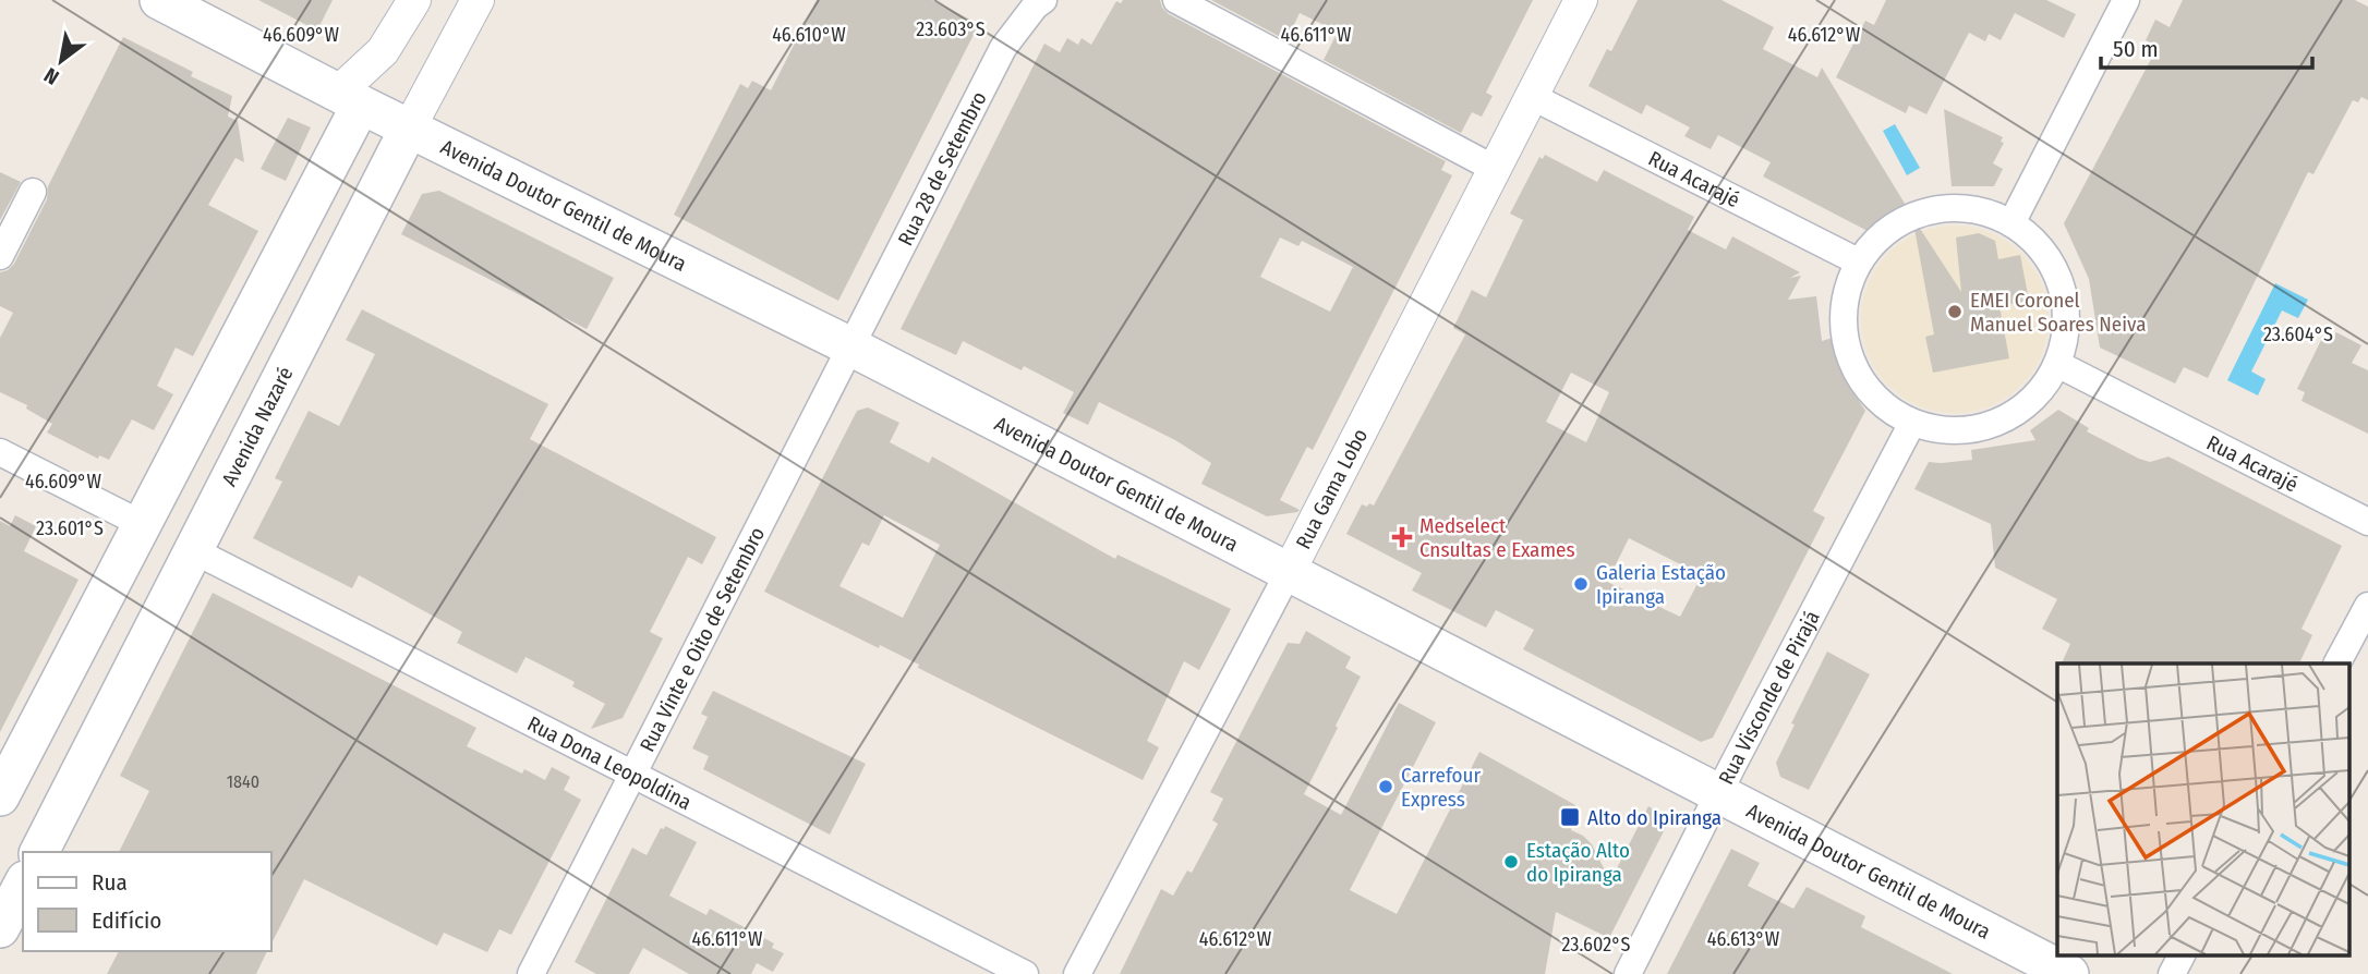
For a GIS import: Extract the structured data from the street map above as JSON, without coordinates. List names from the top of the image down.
{
  "streets": {
    "main road": ["Avenida Doutor Gentil de Moura", "Avenida Nazaré"],
    "street": [
      "Rua 28 de Setembro",
      "Rua Acarajé",
      "Rua Gama Lobo",
      "Rua Vinte e Oito de Setembro",
      "Rua Visconde de Pirajá",
      "Rua Dona Leopoldina"
    ]
  },
  "crossings": [
    ["Rua 28 de Setembro", "Avenida Doutor Gentil de Moura"],
    ["Rua 28 de Setembro", "Rua Vinte e Oito de Setembro"],
    ["Rua Acarajé", "Rua Gama Lobo"],
    ["Rua Acarajé", "Rua Visconde de Pirajá"],
    ["Avenida Doutor Gentil de Moura", "Avenida Nazaré"],
    ["Avenida Doutor Gentil de Moura", "Rua Gama Lobo"],
    ["Avenida Doutor Gentil de Moura", "Rua Vinte e Oito de Setembro"],
    ["Avenida Doutor Gentil de Moura", "Rua Visconde de Pirajá"],
    ["Avenida Nazaré", "Rua Dona Leopoldina"],
    ["Rua Vinte e Oito de Setembro", "Rua Dona Leopoldina"]
  ],
  "places": {
    "other": [
      "EMEI Coronel Manuel Soares Neiva",
      "Galeria Estação Ipiranga",
      "Carrefour Express",
      "Estação Alto do Ipiranga"
    ],
    "health": ["Medselect Cnsultas e Exames"],
    "transit": ["Alto do Ipiranga"]
  },
  "house_numbers": ["1840"],
  "legend": ["Rua", "Edifício"],
  "scale_bar": "50 m",
  "north": "bottom left",
  "coordinates": [
    "23.603°S",
    "46.609°W",
    "46.610°W",
    "46.611°W",
    "46.612°W",
    "23.604°S",
    "23.601°S",
    "46.613°W",
    "23.602°S"
  ]
}
